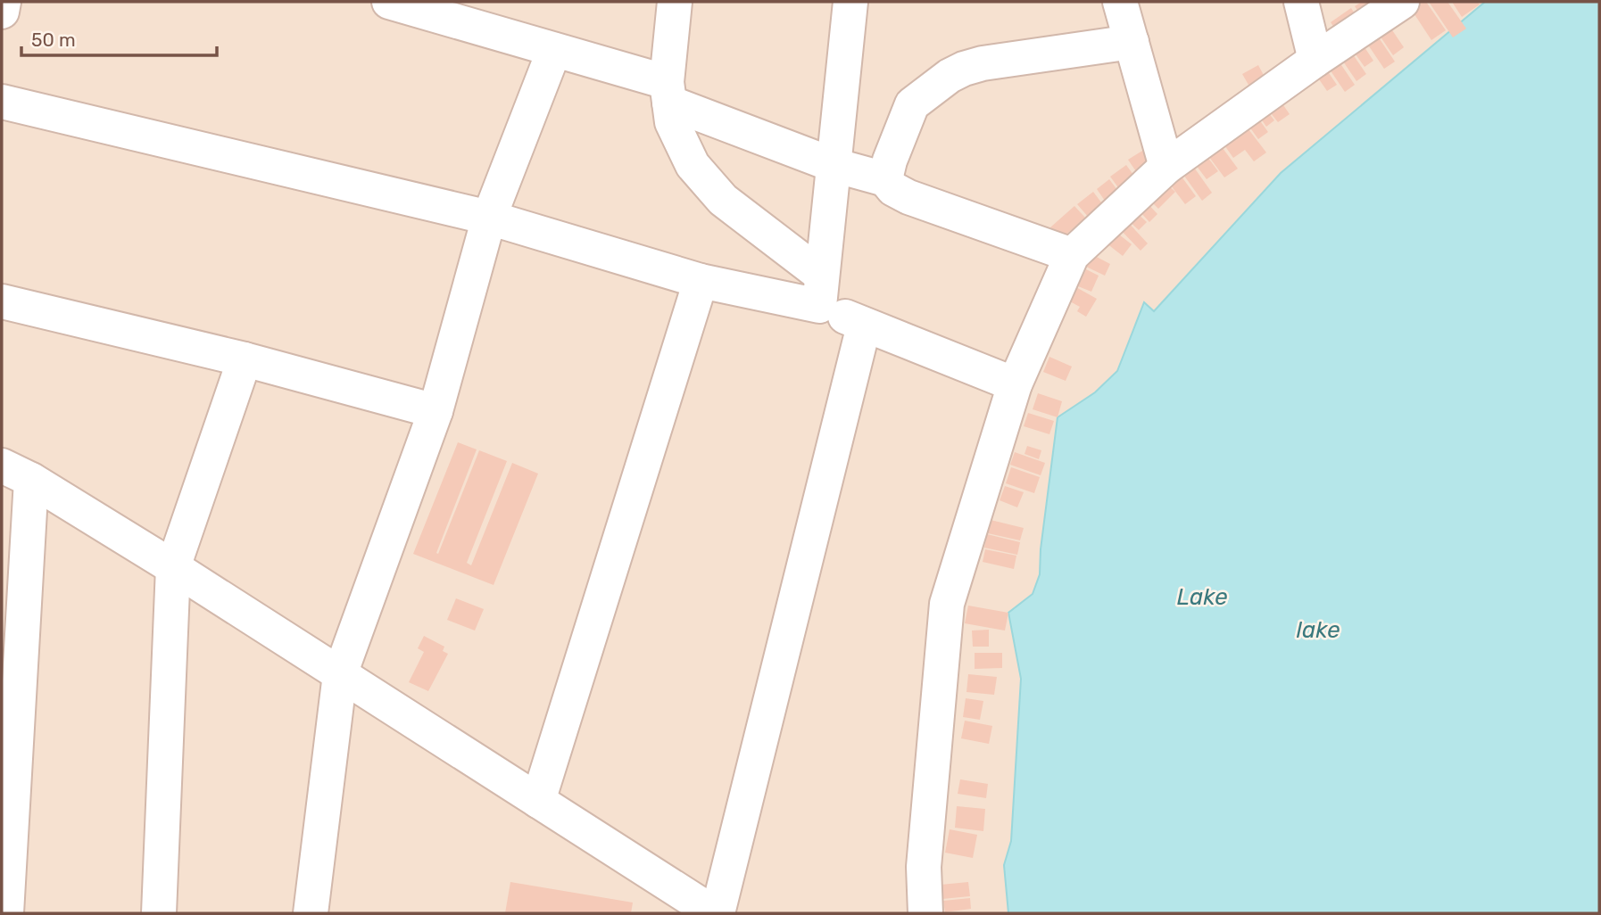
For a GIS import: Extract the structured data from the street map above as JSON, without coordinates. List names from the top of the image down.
{
  "water": ["Lake", "lake"],
  "scale_bar": "50 m"
}
